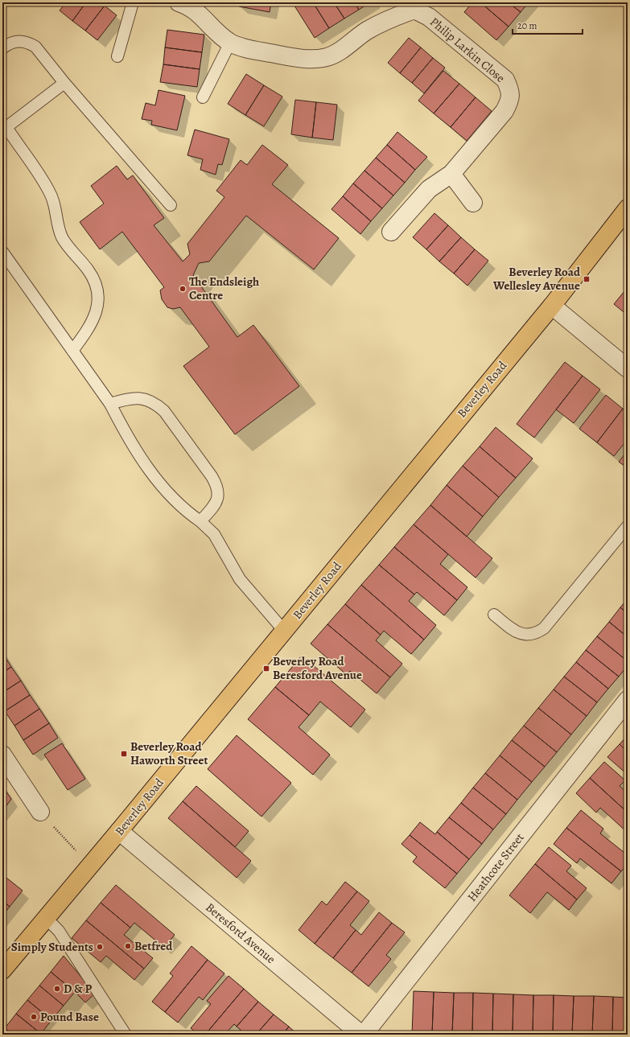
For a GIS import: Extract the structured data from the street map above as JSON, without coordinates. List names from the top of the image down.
{
  "streets": {
    "main road": ["Beverley Road"],
    "street": ["Philip Larkin Close", "Heathcote Street", "Beresford Avenue"]
  },
  "crossings": [
    ["Beverley Road", "Beresford Avenue"]
  ],
  "places": {
    "transit": ["Beverley Road Wellesley Avenue", "Beverley Road Beresford Avenue", "Beverley Road Haworth Street"],
    "other": [
      "The Endsleigh Centre",
      "Betfred",
      "Simply Students",
      "D & P",
      "Pound Base"
    ]
  },
  "scale_bar": "20 m"
}
